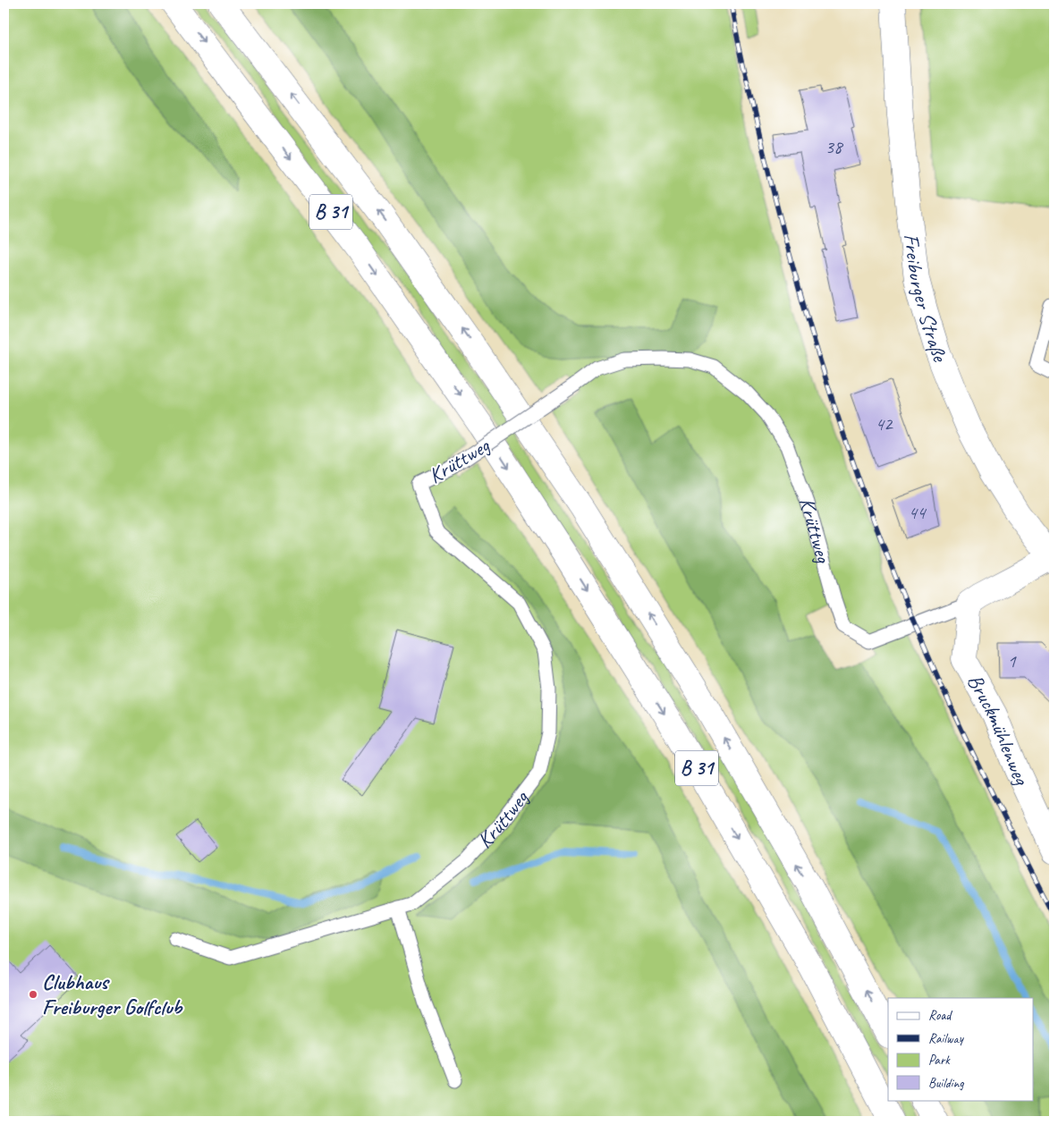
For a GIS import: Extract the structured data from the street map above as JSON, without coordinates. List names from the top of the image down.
{
  "streets": {
    "main road": [
      "B 31",
      "Freiburger Straße",
      "Krüttweg",
      "Bruckmühlenweg"
    ]
  },
  "crossings": [
    ["Freiburger Straße", "Krüttweg"],
    ["Krüttweg", "Bruckmühlenweg"]
  ],
  "places": ["Clubhaus Freiburger Golfclub"],
  "house_numbers": [
    "38",
    "42",
    "44",
    "1"
  ],
  "legend": [
    "Road",
    "Railway",
    "Park",
    "Building"
  ]
}
